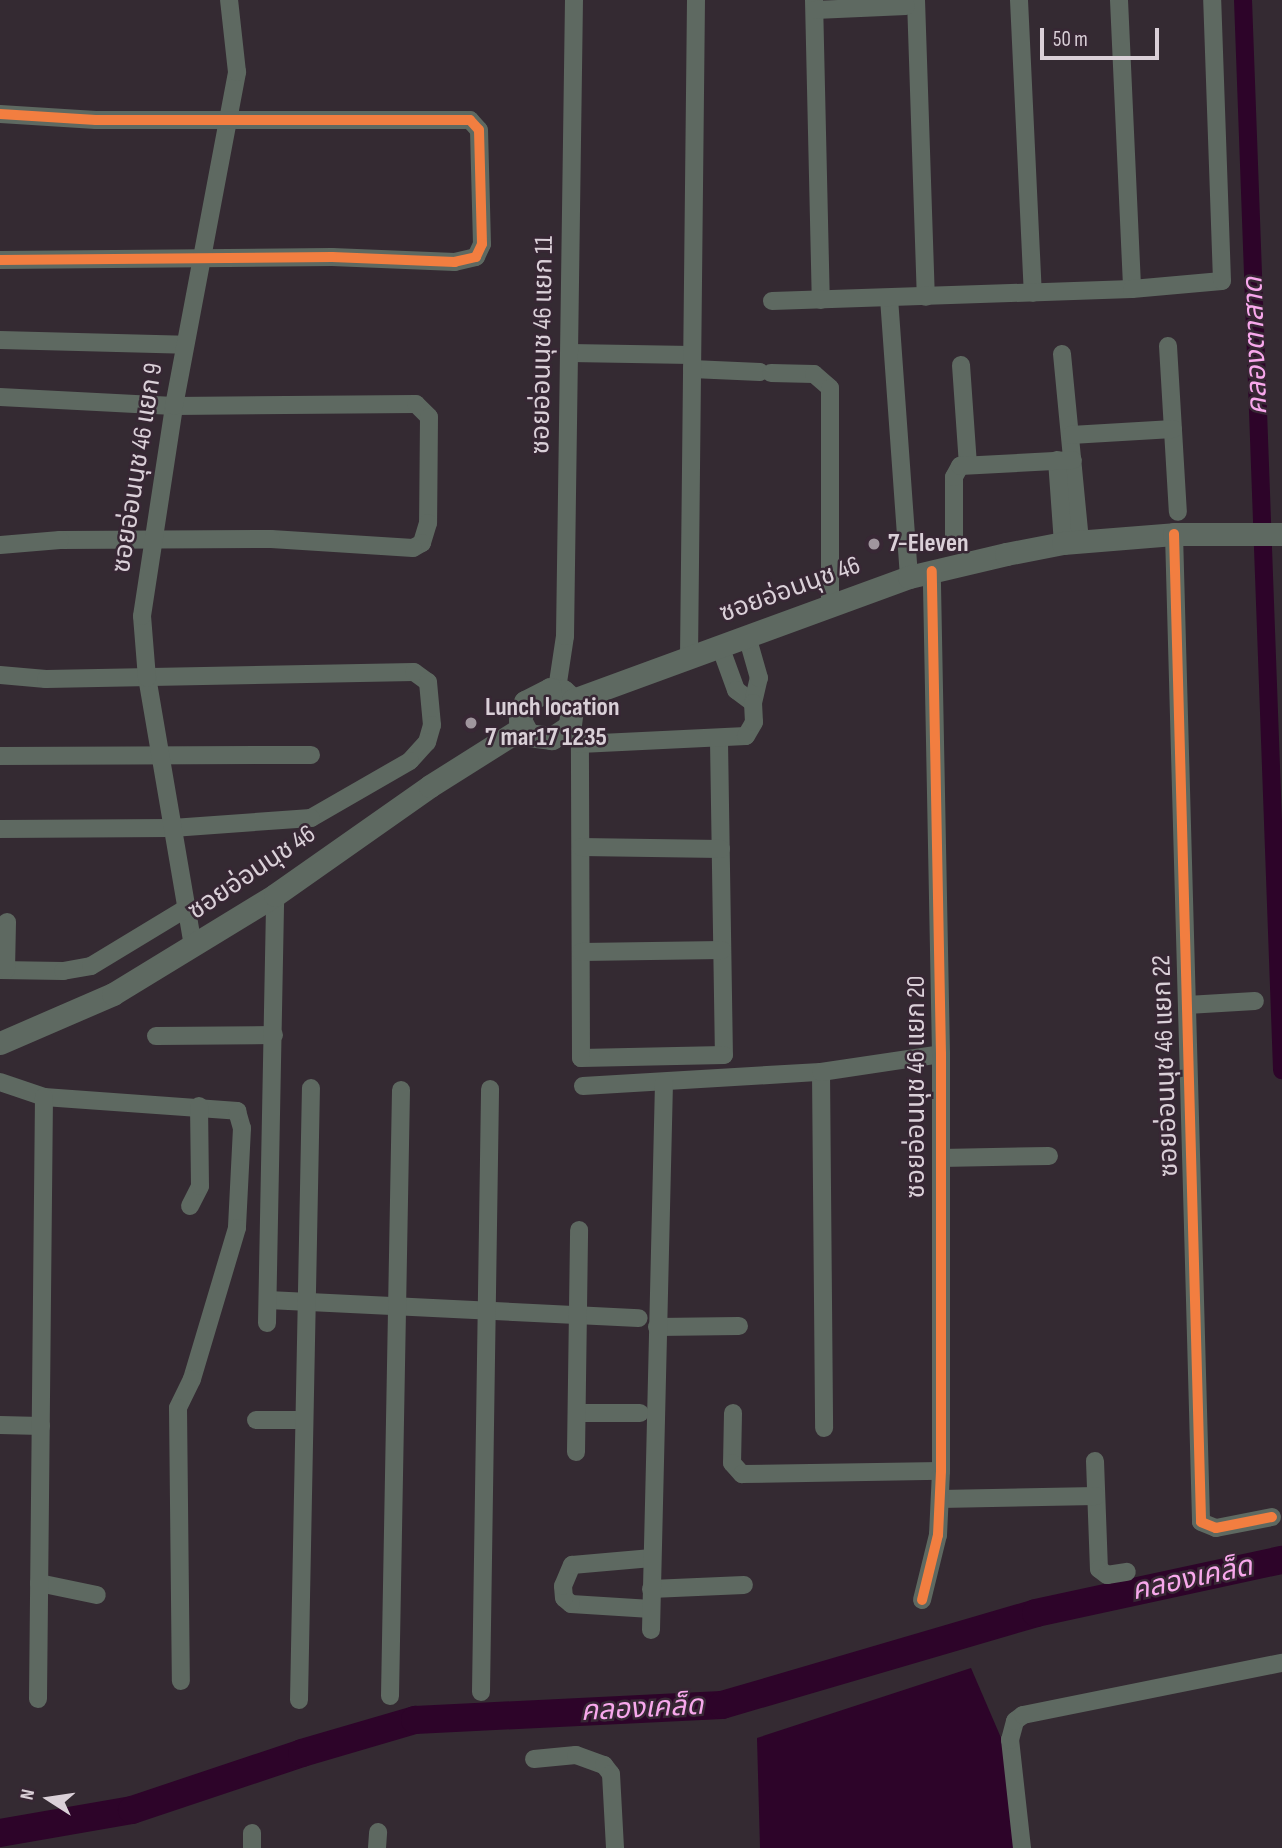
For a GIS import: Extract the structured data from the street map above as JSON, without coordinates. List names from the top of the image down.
{
  "streets": {
    "street": [
      "ซอยอ่อนนุช 46 แยก 11",
      "ซอยอ่อนนุช 46 แยก 9",
      "ซอยอ่อนนุช 46",
      "ซอยอ่อนนุช 46 แยก 22",
      "ซอยอ่อนนุช 46 แยก 20"
    ]
  },
  "crossings": [
    ["ซอยอ่อนนุช 46 แยก 11", "ซอยอ่อนนุช 46"],
    ["ซอยอ่อนนุช 46 แยก 9", "ซอยอ่อนนุช 46"],
    ["ซอยอ่อนนุช 46", "ซอยอ่อนนุช 46 แยก 22"],
    ["ซอยอ่อนนุช 46", "ซอยอ่อนนุช 46 แยก 20"]
  ],
  "water": ["คลองตาสาด", "คลองเคล็ด"],
  "places": ["7-Eleven", "Lunch location 7 mar17 1235"],
  "scale_bar": "50 m",
  "north": "left"
}
